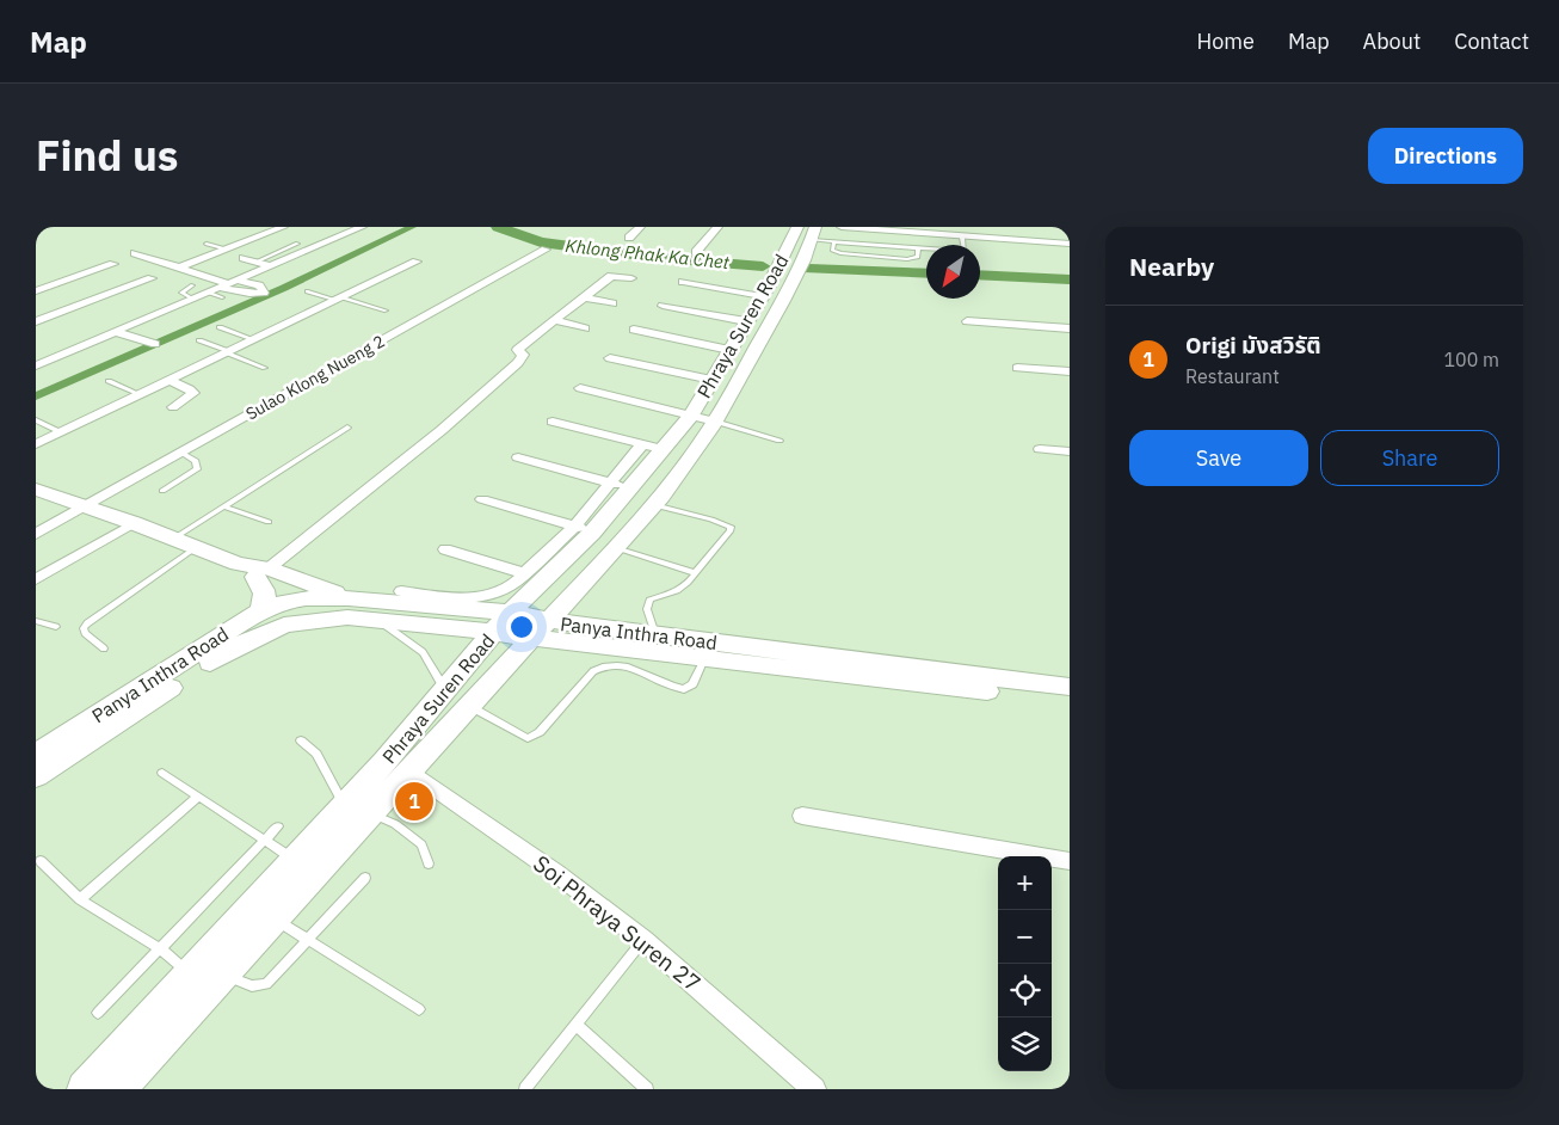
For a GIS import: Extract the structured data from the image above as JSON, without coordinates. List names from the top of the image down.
{
  "streets": {
    "street": [
      "Phraya Suren Road",
      "Sulao Klong Nueng 2",
      "Panya Inthra Road",
      "Soi Phraya Suren 27"
    ]
  },
  "crossings": [
    ["Phraya Suren Road", "Panya Inthra Road"],
    ["Phraya Suren Road", "Soi Phraya Suren 27"]
  ],
  "water": ["Khlong Phak Ka Chet"],
  "north": "bottom left",
  "page": {
    "header": "Map",
    "nav": [
      "Home",
      "Map",
      "About",
      "Contact"
    ],
    "title": "Find us",
    "buttons": [
      "Directions",
      ["Save", "Share"]
    ],
    "heading": "Nearby",
    "list": [
      {
        "mark": "1",
        "name": "Origi มังสวิรัติ",
        "note": "Restaurant",
        "value": "100 m"
      }
    ],
    "pins": "1",
    "map_buttons": ["+", "−"]
  }
}
